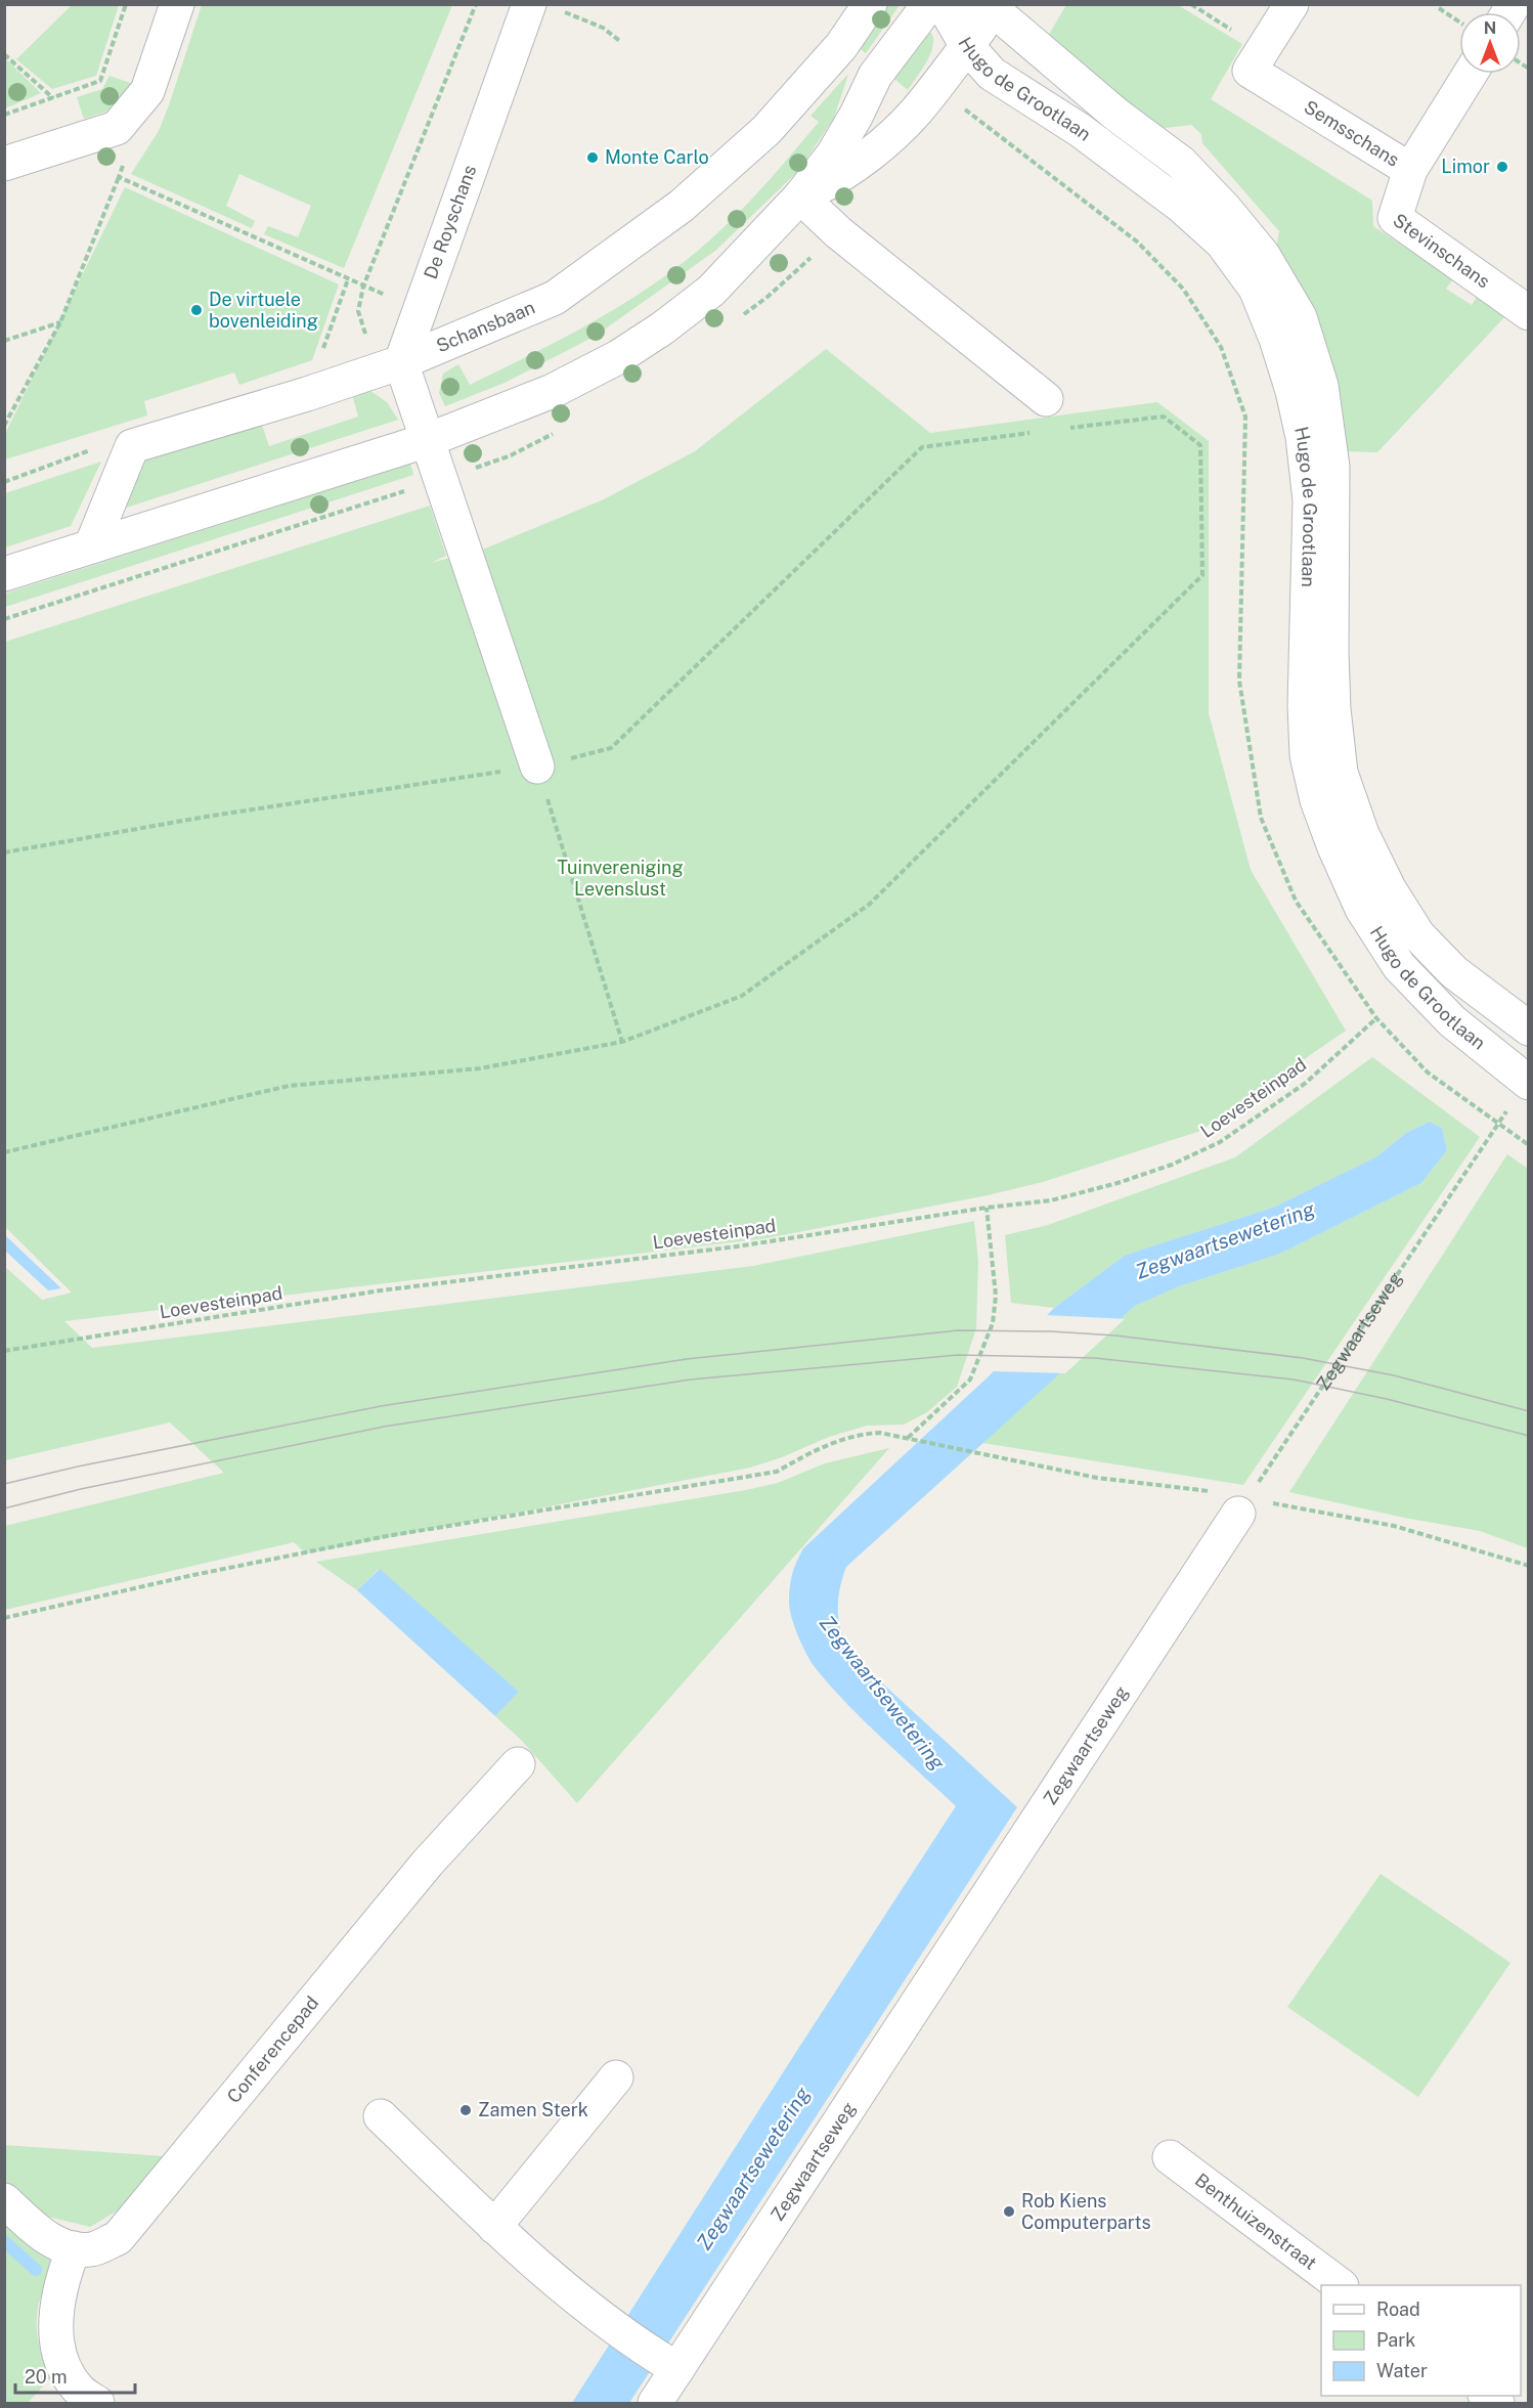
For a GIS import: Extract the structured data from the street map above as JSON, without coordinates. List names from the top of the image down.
{
  "streets": {
    "street": [
      "Hugo de Grootlaan",
      "Semsschans",
      "De Royschans",
      "Stevinschans",
      "Schansbaan",
      "Zegwaartseweg",
      "Conferencepad",
      "Benthuizenstraat"
    ],
    "path": ["Loevesteinpad"]
  },
  "crossings": [
    ["Semsschans", "Stevinschans"],
    ["De Royschans", "Schansbaan"]
  ],
  "water": ["Zegwaartsewetering"],
  "parks": ["Tuinvereniging Levenslust"],
  "places": [
    "Monte Carlo",
    "Limor",
    "De virtuele bovenleiding",
    "Zamen Sterk",
    "Rob Kiens Computerparts"
  ],
  "legend": ["Road", "Park", "Water"],
  "scale_bar": "20 m",
  "north": "top"
}
